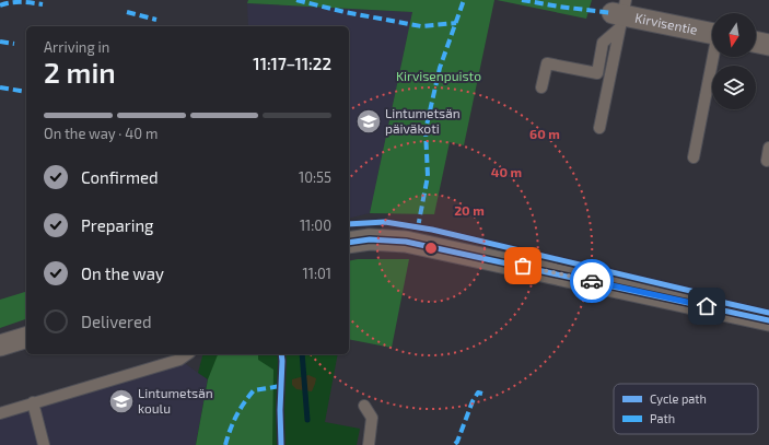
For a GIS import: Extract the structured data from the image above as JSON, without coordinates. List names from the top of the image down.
{
  "streets": {
    "street": ["Kirvisentie"]
  },
  "parks": ["Kirvisenpuisto"],
  "places": {
    "school or university": ["Lintumetsän päiväkoti", "Lintumetsän koulu"]
  },
  "legend": ["Cycle path", "Path"],
  "north": "bottom",
  "page": {
    "heading": ["2 min", "Arriving in", "11:17–11:22"],
    "bar": "On the way · 40 m",
    "list": [
      ["Confirmed", "10:55"],
      ["Preparing", "11:00"],
      ["On the way", "11:01"],
      "Delivered"
    ]
  },
  "rings": ["60 m", "40 m", "20 m"]
}
